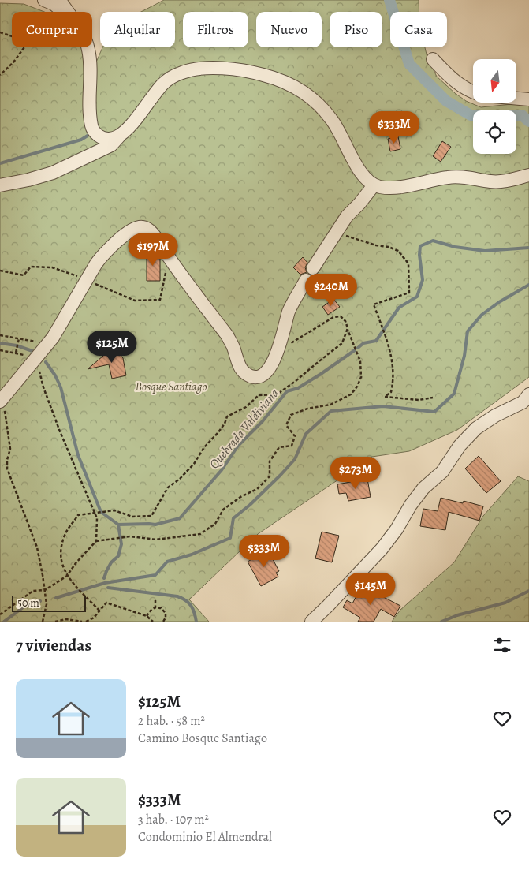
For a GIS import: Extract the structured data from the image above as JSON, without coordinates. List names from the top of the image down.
{
  "water": ["Quebrada Valdiviana"],
  "parks": ["Bosque Santiago"],
  "scale_bar": "50 m",
  "north": "bottom",
  "page": {
    "chip": [
      "Comprar",
      "Alquilar",
      "Filtros",
      "Nuevo",
      "Piso",
      "Casa"
    ],
    "price": [
      "$333M",
      "$197M",
      "$240M",
      "$125M",
      "$273M",
      "$333M",
      "$145M"
    ],
    "scale": "50 m",
    "heading": "7 viviendas",
    "list": [
      {
        "name": "$125M",
        "note": "2 hab. · 58 m² · Camino Bosque Santiago"
      },
      {
        "name": "$333M",
        "note": "3 hab. · 107 m² · Condominio El Almendral"
      }
    ]
  }
}
